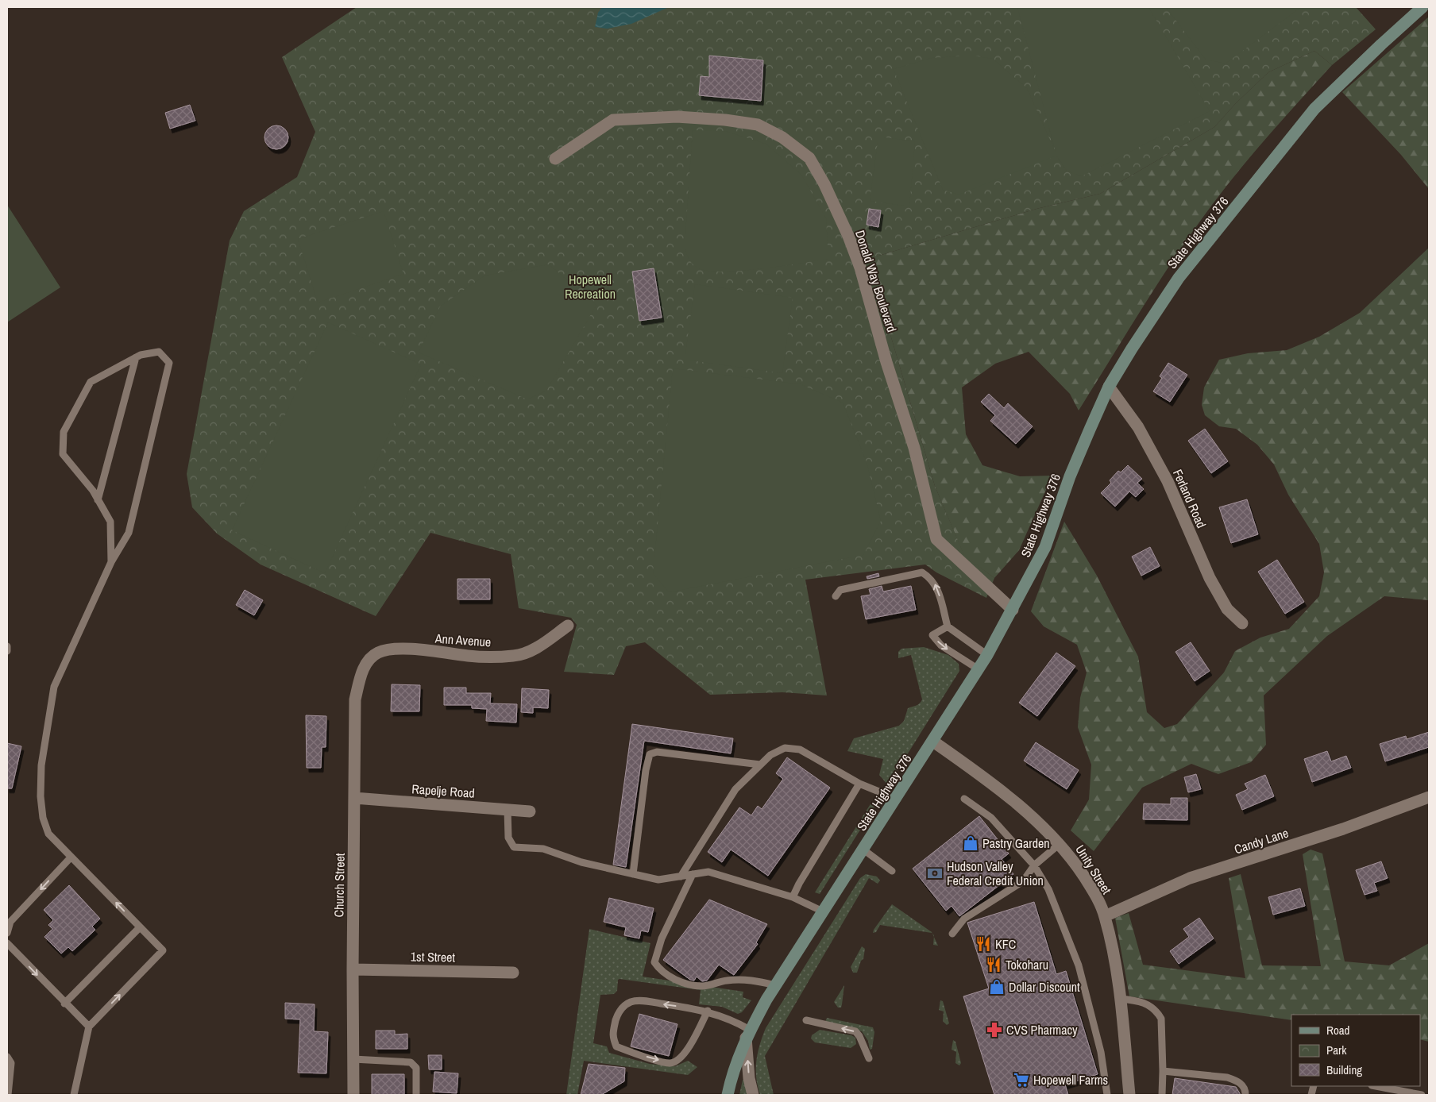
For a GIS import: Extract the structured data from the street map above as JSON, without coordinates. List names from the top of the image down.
{
  "streets": {
    "main road": ["State Highway 376"],
    "street": [
      "Donald Way Boulevard",
      "Ferland Road",
      "Ann Avenue",
      "Rapelje Road",
      "Candy Lane",
      "Unity Street",
      "Church Street",
      "1st Street"
    ]
  },
  "crossings": [
    ["State Highway 376", "Donald Way Boulevard"],
    ["State Highway 376", "Ferland Road"],
    ["State Highway 376", "Unity Street"],
    ["Ann Avenue", "Church Street"],
    ["Rapelje Road", "Church Street"],
    ["Candy Lane", "Unity Street"],
    ["Church Street", "1st Street"]
  ],
  "parks": ["Hopewell Recreation"],
  "places": {
    "shop": ["Pastry Garden", "Dollar Discount"],
    "bank": ["Hudson Valley Federal Credit Union"],
    "restaurant": ["KFC", "Tokoharu"],
    "pharmacy": ["CVS Pharmacy"],
    "supermarket": ["Hopewell Farms"]
  },
  "legend": ["Road", "Park", "Building"]
}
